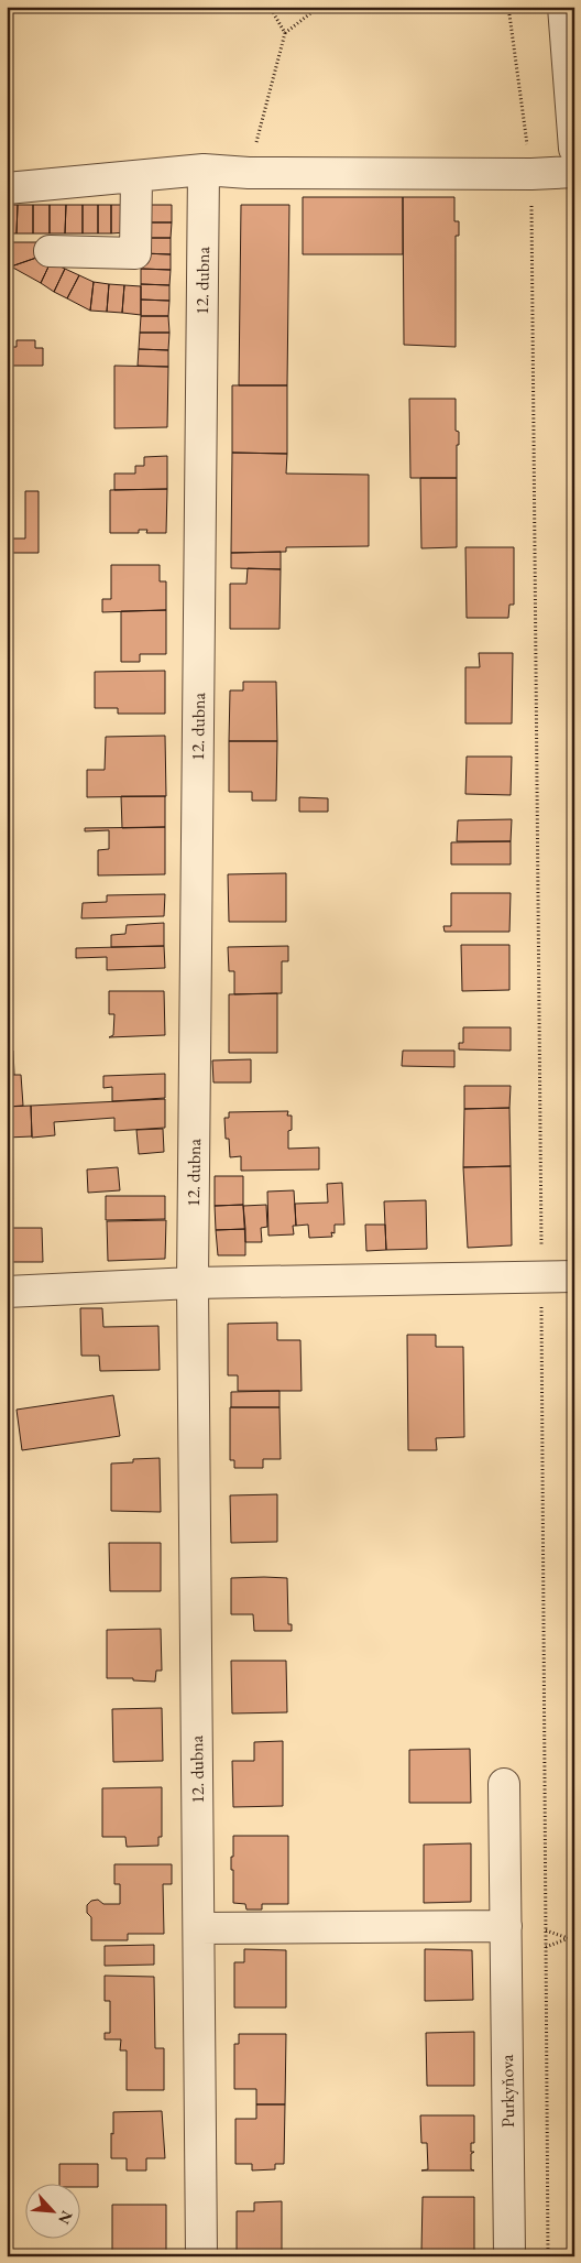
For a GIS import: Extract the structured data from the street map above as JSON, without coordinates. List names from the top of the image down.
{
  "streets": {
    "street": ["12. dubna", "Purkyňova"]
  },
  "north": "bottom right"
}
